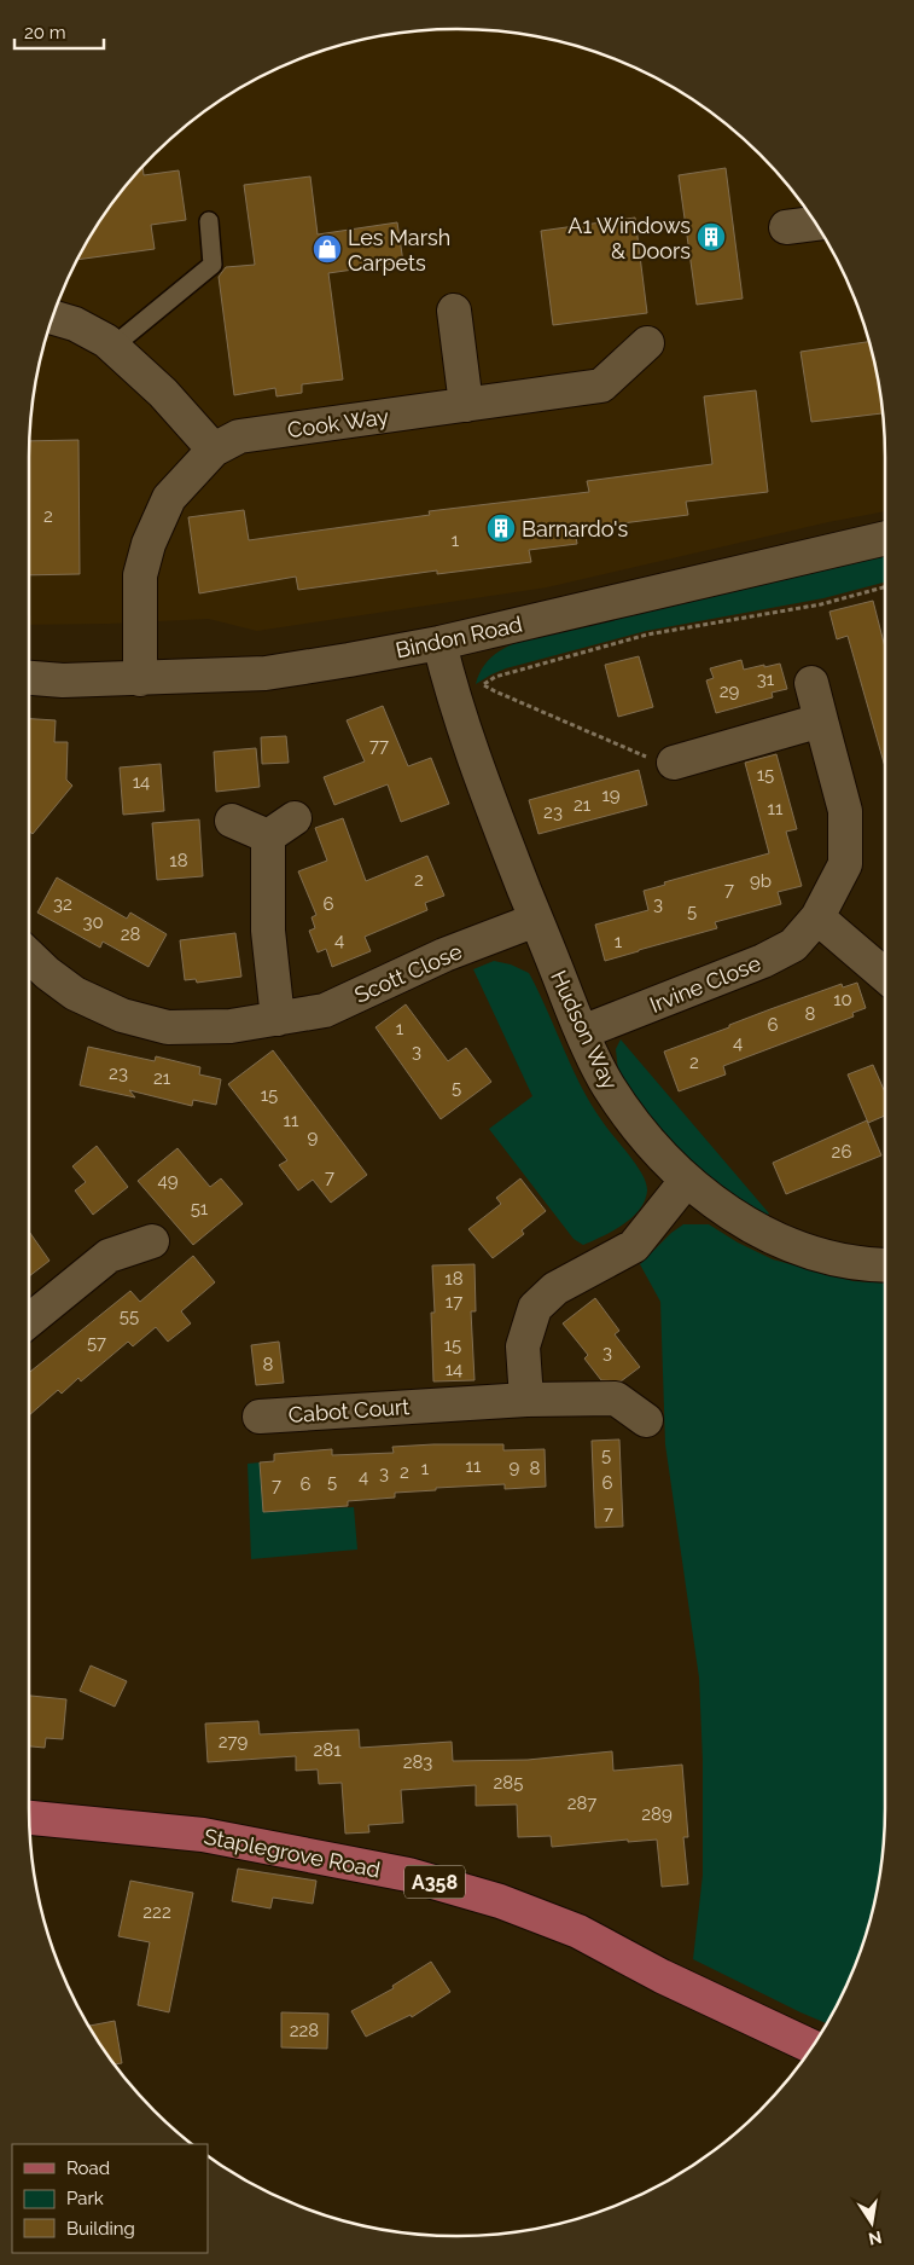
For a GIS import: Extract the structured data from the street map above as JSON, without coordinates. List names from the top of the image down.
{
  "streets": {
    "main road": ["Staplegrove Road", "A358"],
    "street": [
      "Cook Way",
      "Bindon Road",
      "Scott Close",
      "Irvine Close",
      "Hudson Way",
      "Cabot Court"
    ]
  },
  "crossings": [
    ["Cook Way", "Bindon Road"],
    ["Bindon Road", "Hudson Way"],
    ["Scott Close", "Hudson Way"],
    ["Irvine Close", "Hudson Way"]
  ],
  "places": {
    "building": ["A1 Windows & Doors", "Barnardo's"],
    "shop": ["Les Marsh Carpets"]
  },
  "house_numbers": [
    "2",
    "1",
    "31",
    "29",
    "77",
    "15",
    "14",
    "19",
    "21",
    "11",
    "23",
    "18",
    "2",
    "9b",
    "7",
    "32",
    "6",
    "3",
    "5",
    "30",
    "28",
    "4",
    "1",
    "10",
    "8",
    "6",
    "1",
    "4",
    "3",
    "2",
    "23",
    "21",
    "5",
    "15",
    "11",
    "9",
    "26",
    "7",
    "49",
    "51",
    "18",
    "17",
    "55",
    "57",
    "15",
    "3",
    "8",
    "14",
    "5",
    "11",
    "9",
    "1",
    "8",
    "2",
    "3",
    "4",
    "5",
    "6",
    "6",
    "7",
    "7",
    "279",
    "281",
    "283",
    "285",
    "287",
    "289",
    "222",
    "228"
  ],
  "legend": ["Road", "Park", "Building"],
  "scale_bar": "20 m",
  "north": "bottom"
}
